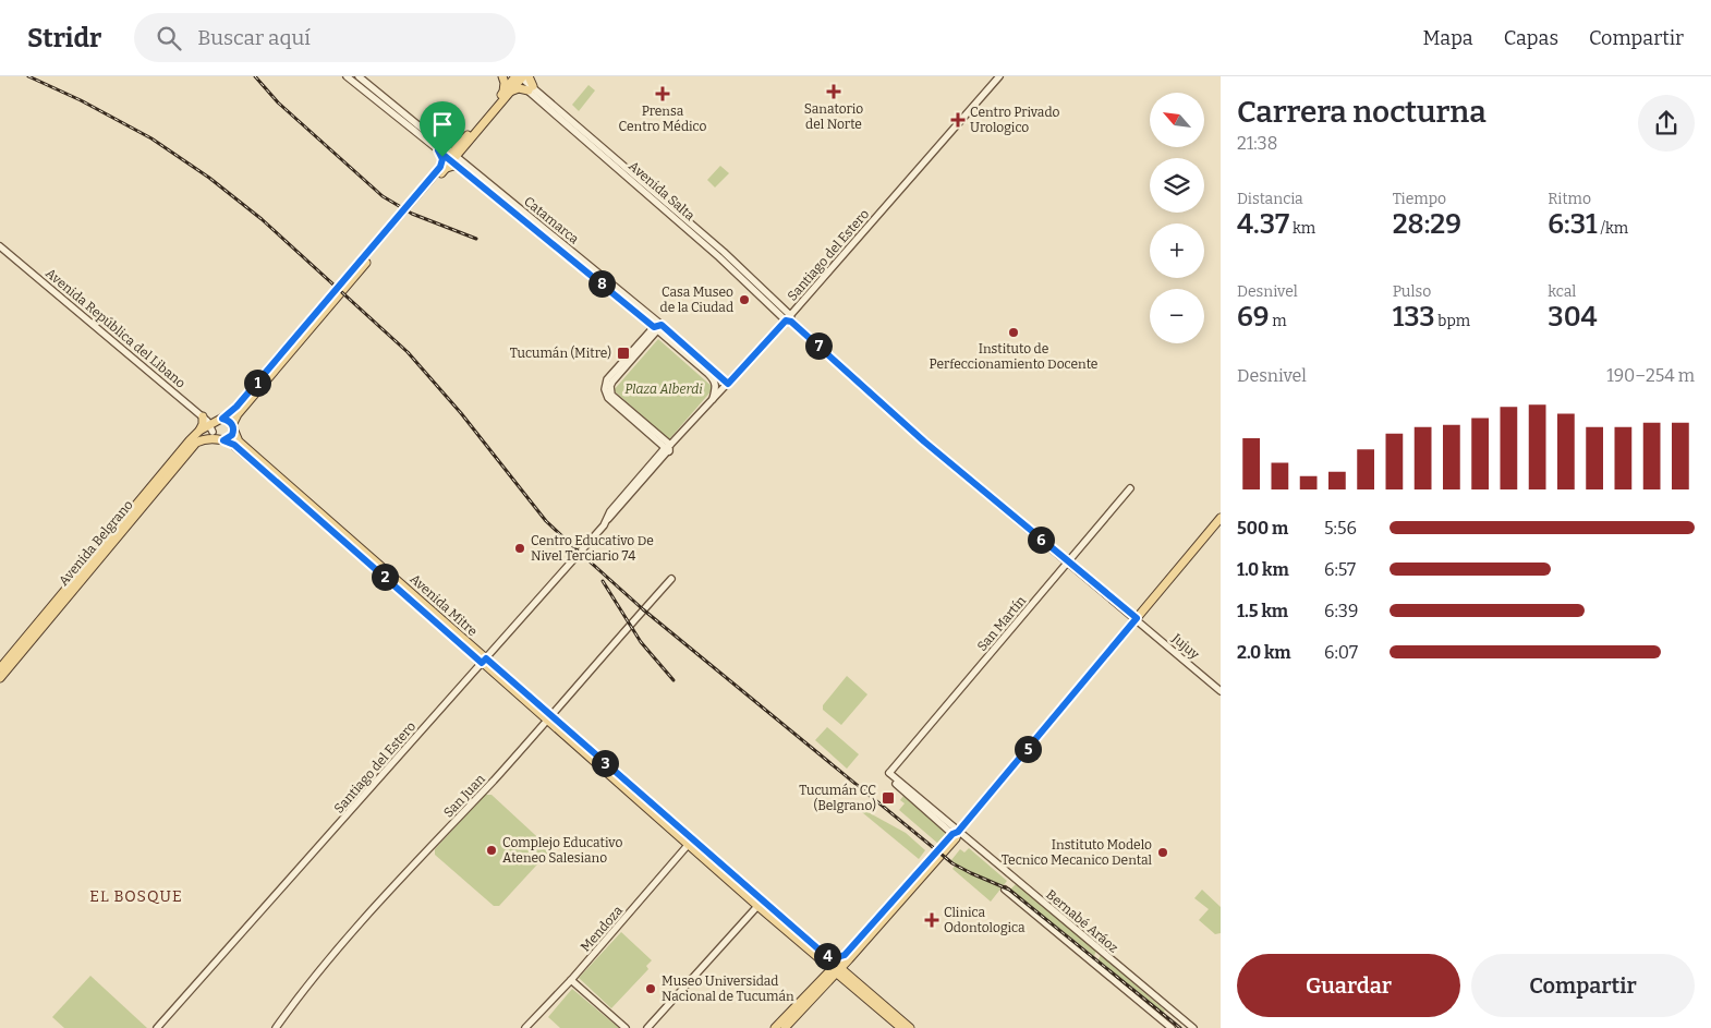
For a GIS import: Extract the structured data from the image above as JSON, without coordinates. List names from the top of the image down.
{
  "streets": {
    "main road": ["Avenida Belgrano", "Avenida Mitre"],
    "street": [
      "Avenida Salta",
      "Catamarca",
      "Santiago del Estero",
      "Avenida República del Libano",
      "San Martín",
      "Jujuy",
      "San Juan",
      "Bernabé Aráoz",
      "Mendoza"
    ]
  },
  "crossings": [
    ["Avenida Salta", "Santiago del Estero"],
    ["Avenida Salta", "San Martín"],
    ["Avenida Salta", "Jujuy"],
    ["Catamarca", "Santiago del Estero"],
    ["Santiago del Estero", "Avenida Mitre"],
    ["Avenida República del Libano", "Avenida Belgrano"],
    ["Avenida República del Libano", "Avenida Mitre"],
    ["Avenida Belgrano", "Avenida Mitre"],
    ["Avenida Mitre", "San Juan"],
    ["Avenida Mitre", "Mendoza"],
    ["San Martín", "Bernabé Aráoz"]
  ],
  "districts": ["EL BOSQUE"],
  "parks": ["Plaza Alberdi"],
  "places": {
    "health": [
      "Sanatorio del Norte",
      "Prensa Centro Médico",
      "Centro Privado Urologico",
      "Clinica Odontologica"
    ],
    "other": [
      "Casa Museo de la Ciudad",
      "Instituto de Perfeccionamiento Docente",
      "Centro Educativo De Nivel Terciario 74",
      "Complejo Educativo Ateneo Salesiano",
      "Instituto Modelo Tecnico Mecanico Dental",
      "Museo Universidad Nacional de Tucumán"
    ],
    "transit": ["Tucumán (Mitre)", "Tucumán CC (Belgrano)"]
  },
  "north": "top left",
  "page": {
    "header": "Stridr",
    "search": "Buscar aquí",
    "nav": ["Mapa", "Capas", "Compartir"],
    "heading": ["Carrera nocturna", "21:38"],
    "map_buttons": ["+", "−"],
    "stats": [
      ["Distancia", "4.37 km"],
      ["Tiempo", "28:29"],
      ["Ritmo", "6:31 /km"],
      ["Desnivel", "69 m"],
      ["Pulso", "133 bpm"],
      ["kcal", "304"]
    ],
    "pins": [
      "8",
      "7",
      "1",
      "6",
      "2",
      "5",
      "3",
      "4"
    ],
    "chart": ["Desnivel", "190–254 m"],
    "list": [
      {
        "name": "500 m",
        "note": "5:56"
      },
      {
        "name": "1.0 km",
        "note": "6:57"
      },
      {
        "name": "1.5 km",
        "note": "6:39"
      },
      {
        "name": "2.0 km",
        "note": "6:07"
      }
    ],
    "buttons": ["Guardar", "Compartir"]
  }
}
